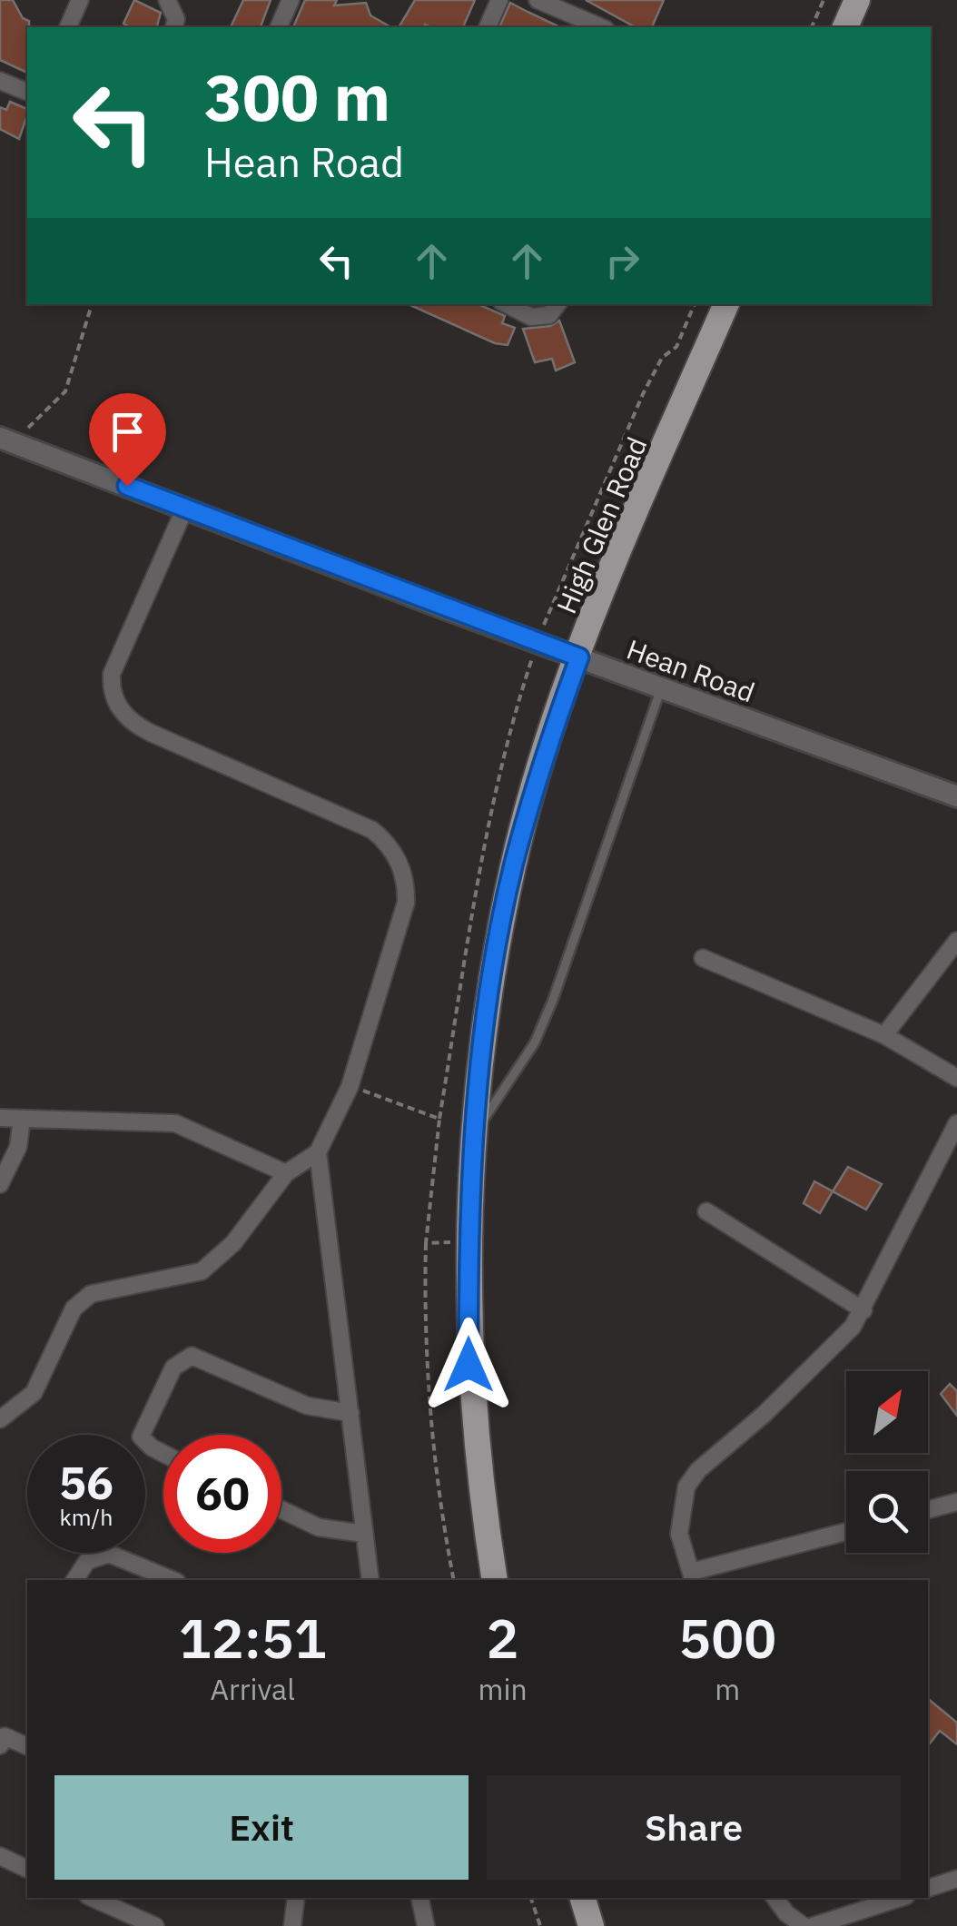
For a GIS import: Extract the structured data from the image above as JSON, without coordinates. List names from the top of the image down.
{
  "streets": {
    "main road": ["High Glen Road"],
    "street": ["Hean Road"]
  },
  "crossings": [
    ["High Glen Road", "Hean Road"]
  ],
  "north": "top right",
  "page": {
    "turn": ["300 m", "Hean Road"],
    "speed": "56 km/h",
    "limit": "60",
    "eta": [
      "12:51",
      "Arrival",
      "2",
      "min",
      "500",
      "m"
    ],
    "buttons": ["Exit", "Share"]
  }
}
